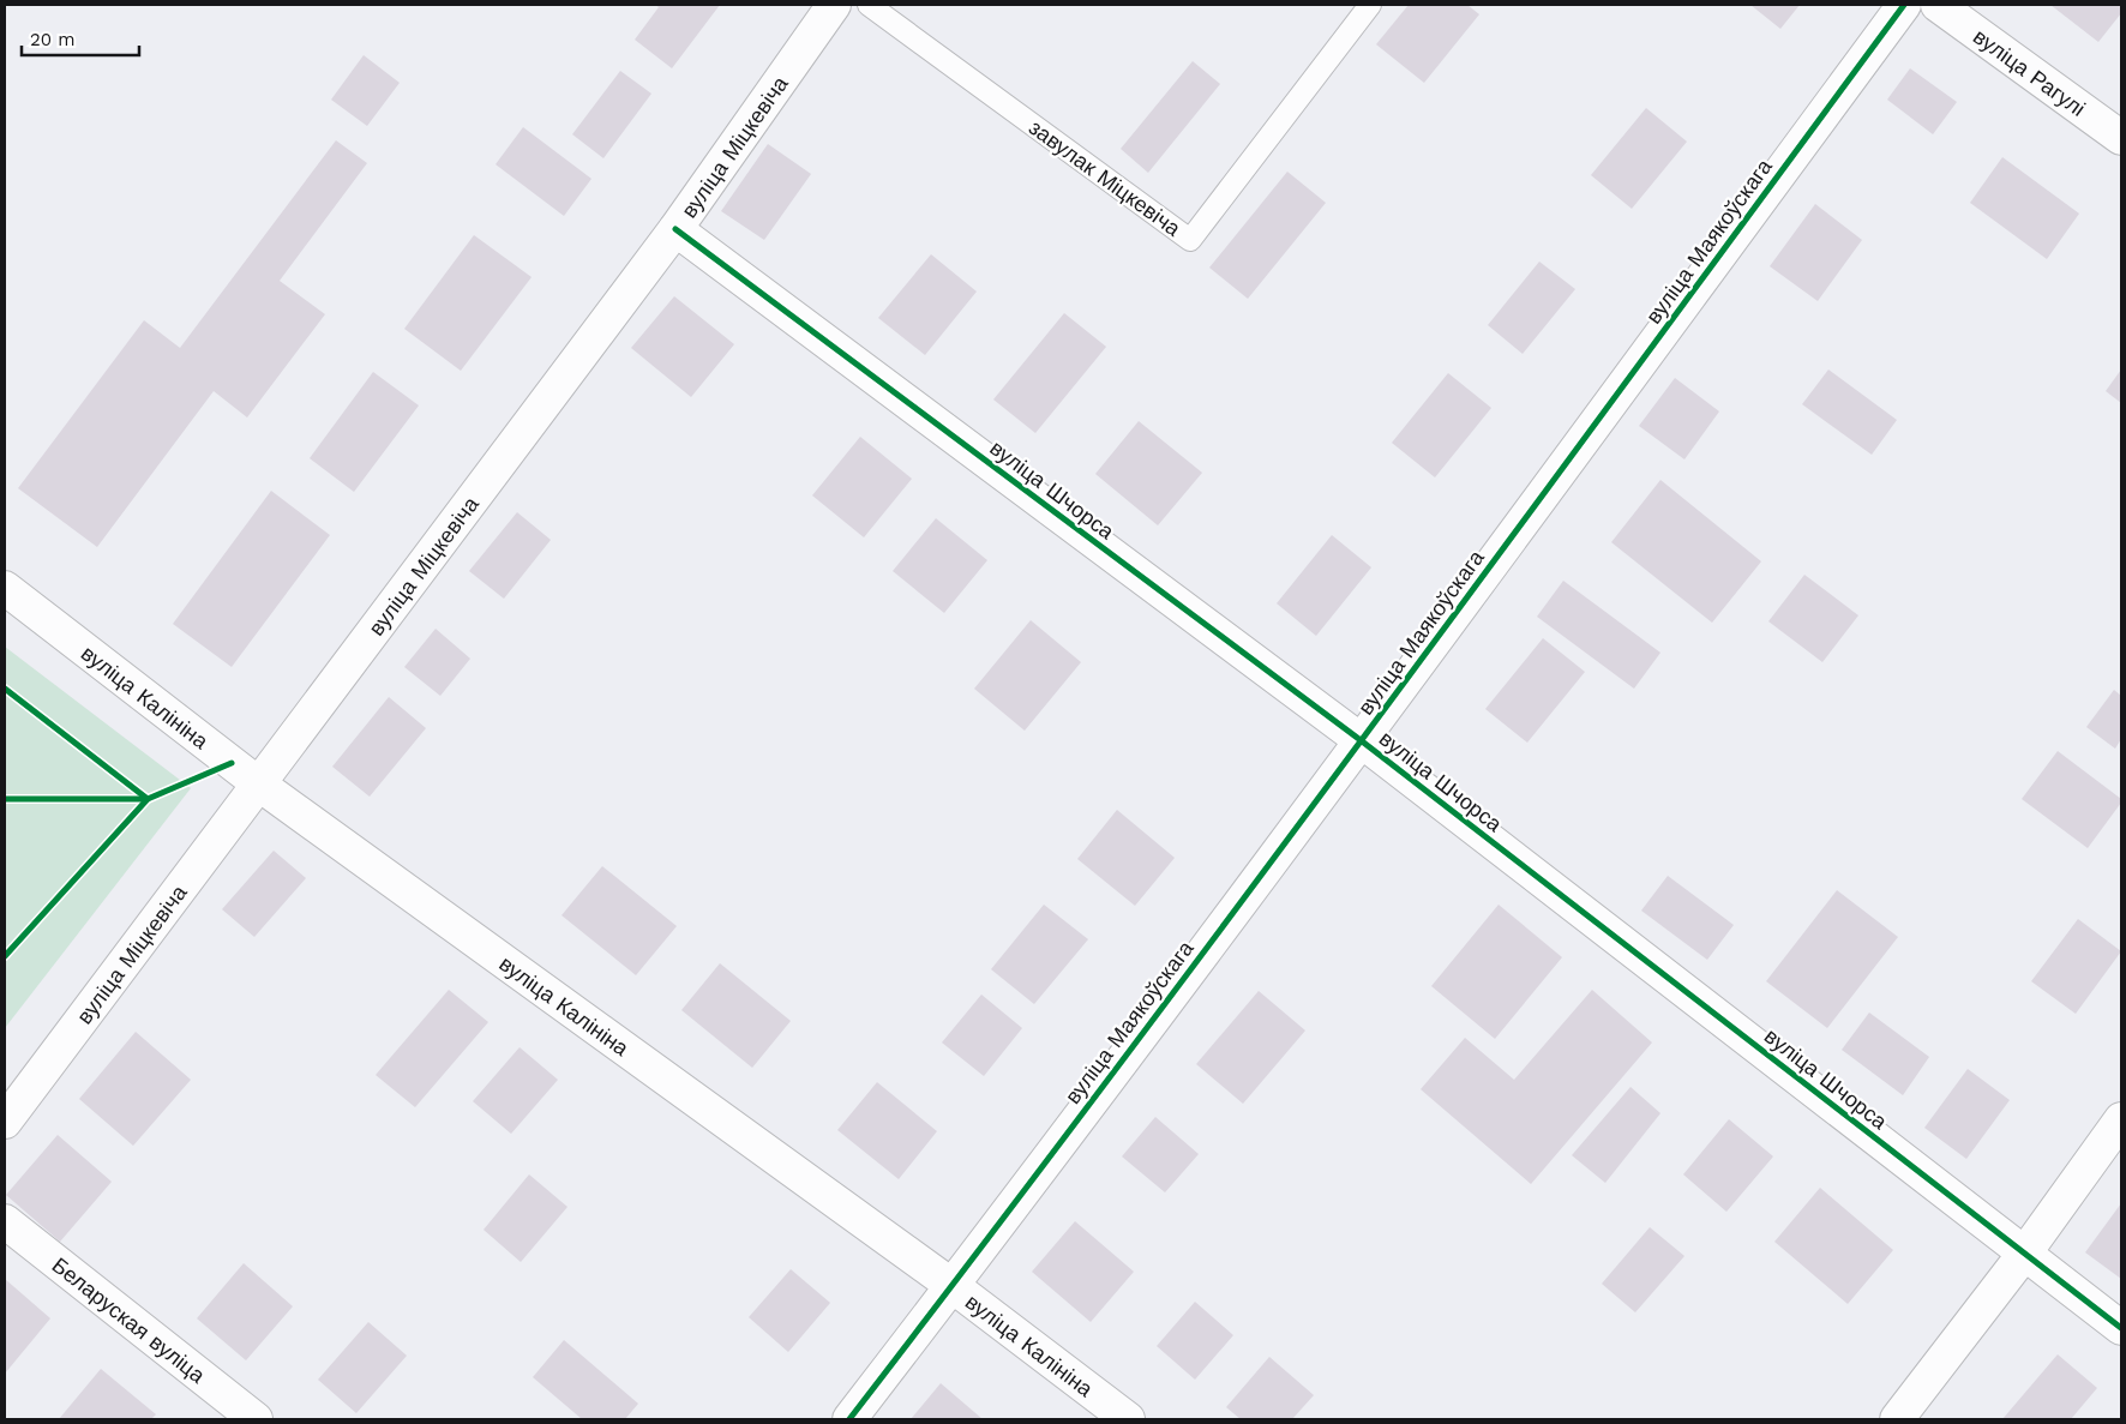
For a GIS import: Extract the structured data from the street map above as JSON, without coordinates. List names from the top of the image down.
{
  "streets": {
    "street": [
      "вуліца Рагулі",
      "вуліца Міцкевіча",
      "вуліца Маякоўскага",
      "вуліца Шчорса",
      "вуліца Калініна",
      "Беларуская вуліца"
    ],
    "lane": ["завулак Міцкевіча"]
  },
  "crossings": [
    ["вуліца Міцкевіча", "вуліца Шчорса"],
    ["вуліца Міцкевіча", "вуліца Калініна"],
    ["вуліца Маякоўскага", "вуліца Шчорса"],
    ["вуліца Маякоўскага", "вуліца Калініна"]
  ],
  "scale_bar": "20 m"
}
